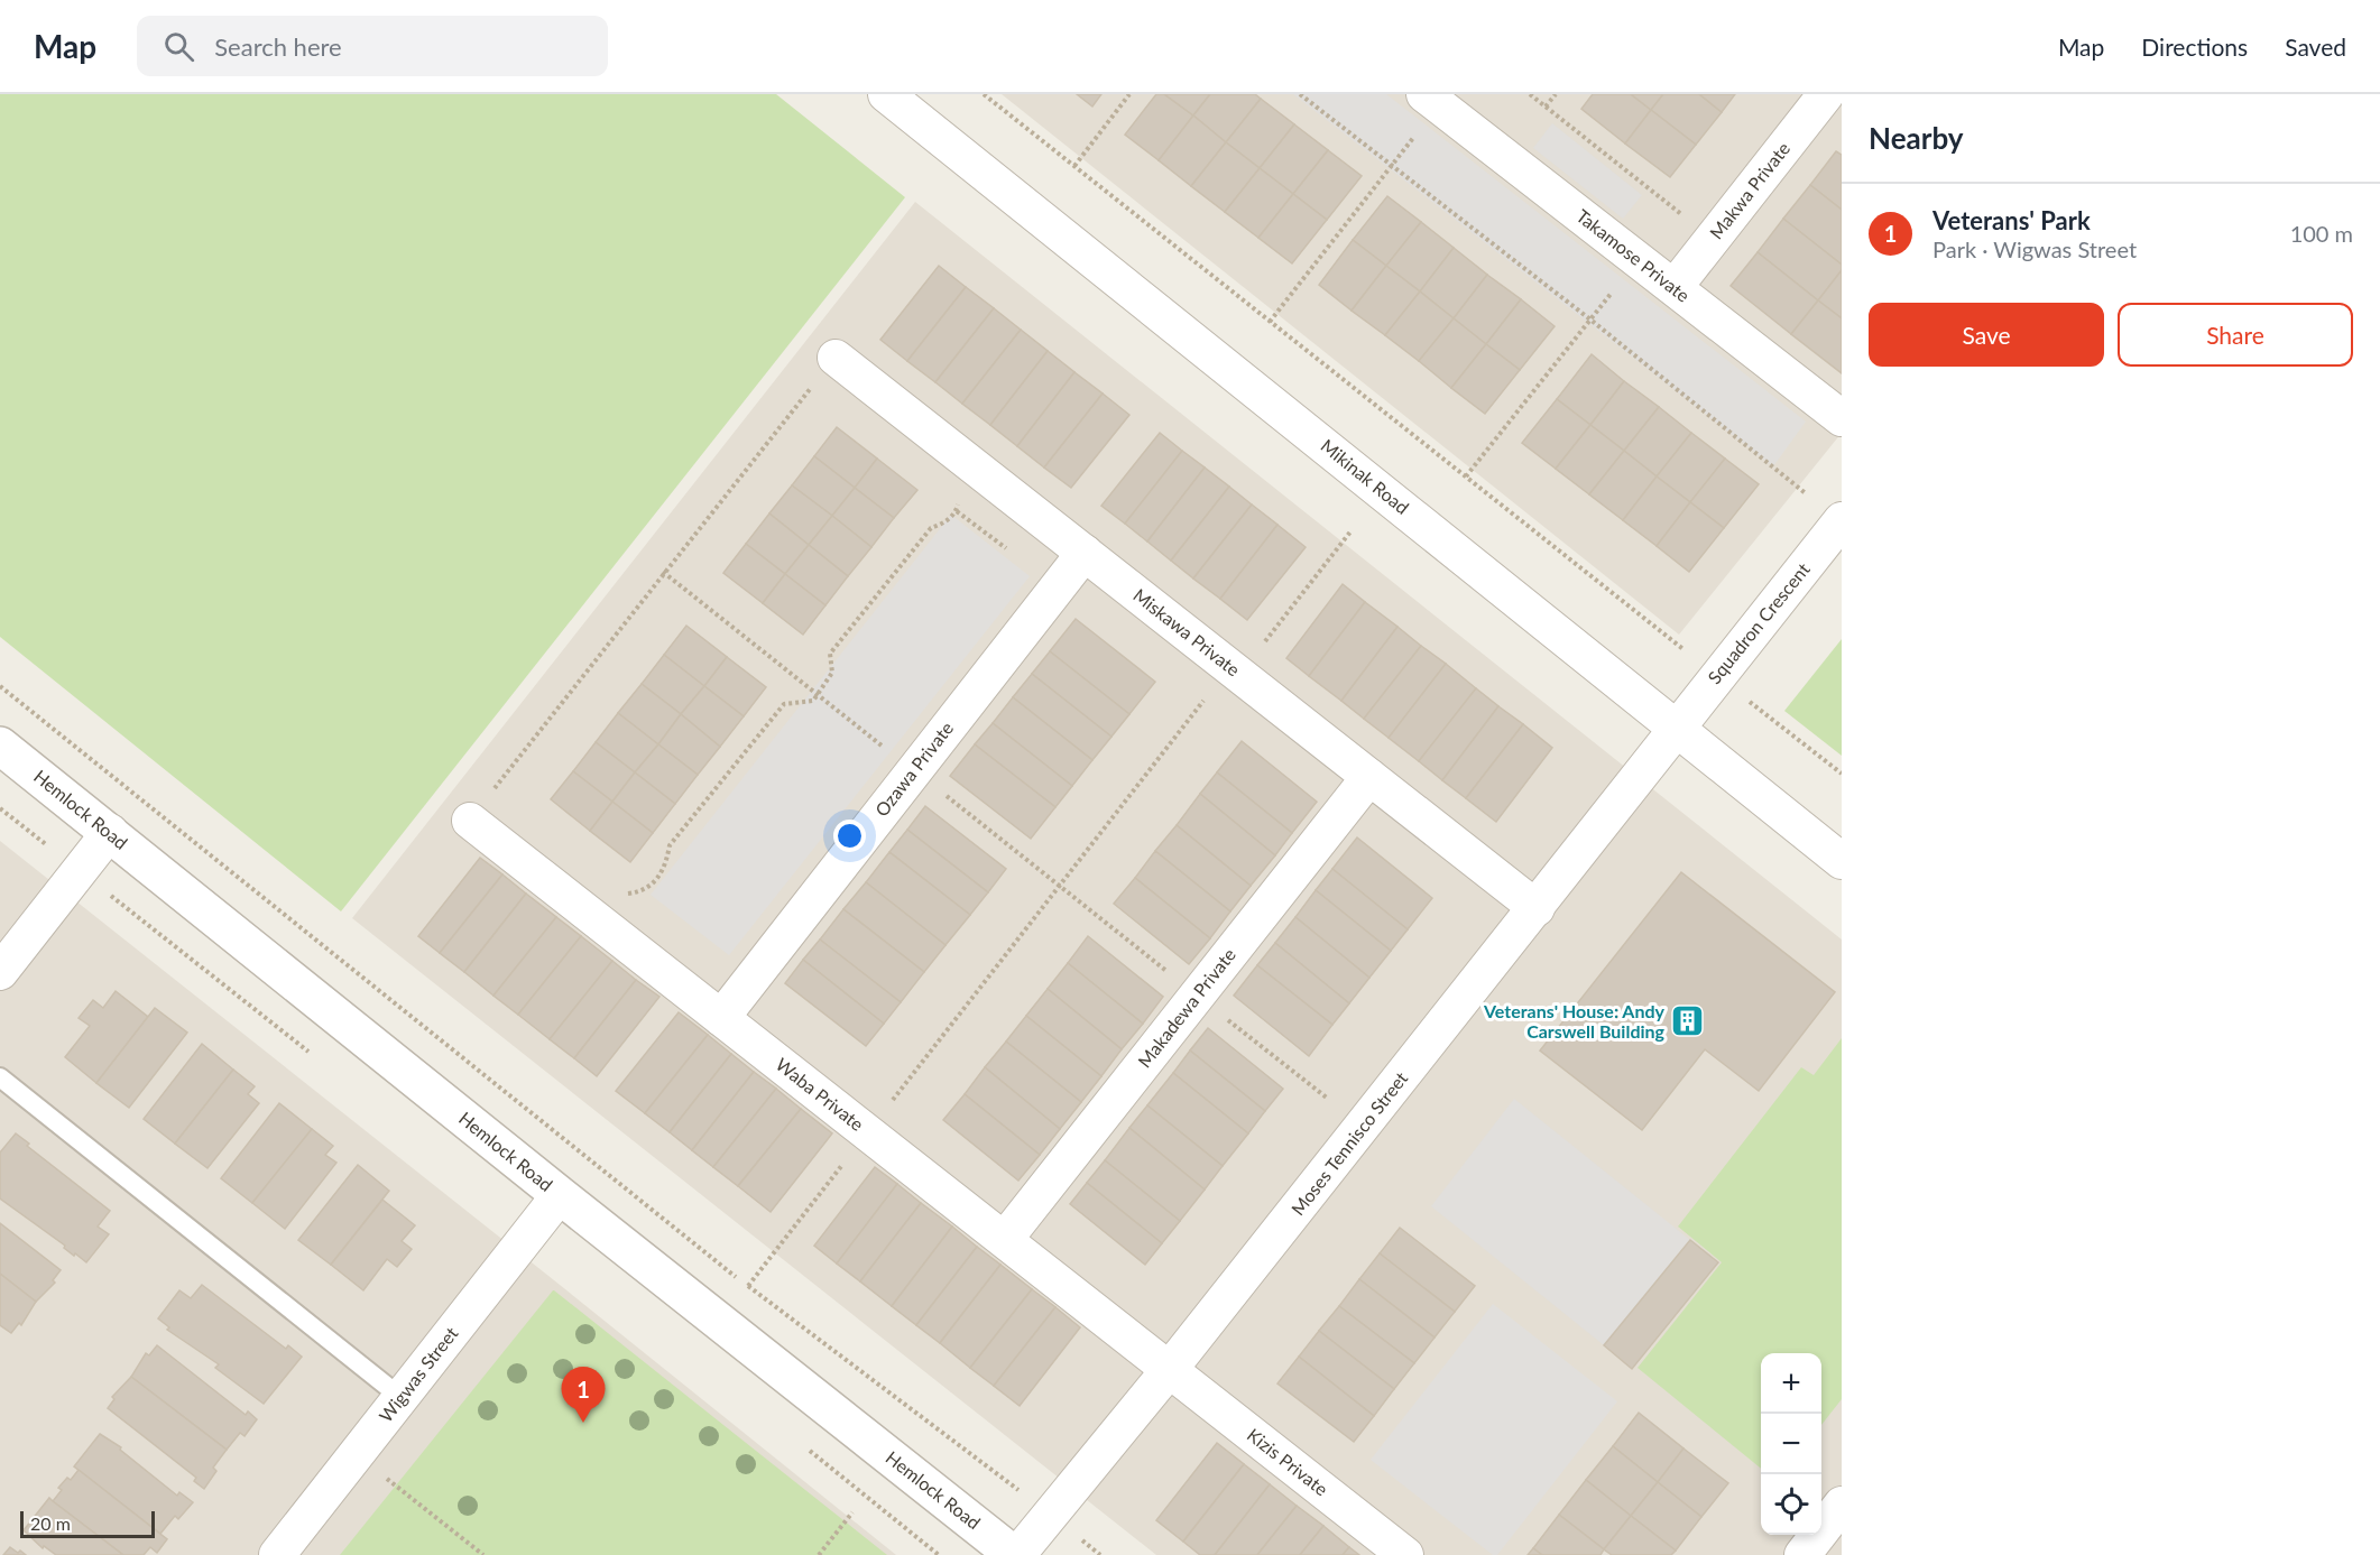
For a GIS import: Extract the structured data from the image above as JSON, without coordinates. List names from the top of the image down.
{
  "streets": {
    "street": [
      "Makwa Private",
      "Takamose Private",
      "Mikinak Road",
      "Squadron Crescent",
      "Miskawa Private",
      "Ozawa Private",
      "Hemlock Road",
      "Makadewa Private",
      "Waba Private",
      "Moses Tennisco Street",
      "Wigwas Street",
      "Kizis Private"
    ]
  },
  "crossings": [
    ["Makwa Private", "Takamose Private"],
    ["Mikinak Road", "Squadron Crescent"],
    ["Mikinak Road", "Moses Tennisco Street"],
    ["Squadron Crescent", "Moses Tennisco Street"],
    ["Miskawa Private", "Ozawa Private"],
    ["Miskawa Private", "Makadewa Private"],
    ["Miskawa Private", "Moses Tennisco Street"],
    ["Ozawa Private", "Waba Private"],
    ["Hemlock Road", "Moses Tennisco Street"],
    ["Hemlock Road", "Wigwas Street"],
    ["Makadewa Private", "Waba Private"],
    ["Waba Private", "Moses Tennisco Street"],
    ["Waba Private", "Kizis Private"],
    ["Moses Tennisco Street", "Kizis Private"]
  ],
  "places": {
    "building": ["Veterans' House: Andy Carswell Building"]
  },
  "scale_bar": "20 m",
  "page": {
    "header": "Map",
    "search": "Search here",
    "nav": ["Map", "Directions", "Saved"],
    "heading": "Nearby",
    "list": [
      {
        "mark": "1",
        "name": "Veterans' Park",
        "note": "Park · Wigwas Street",
        "value": "100 m"
      }
    ],
    "buttons": ["Save", "Share"],
    "map_buttons": ["+", "−"],
    "pins": "1",
    "scale": "20 m"
  }
}
